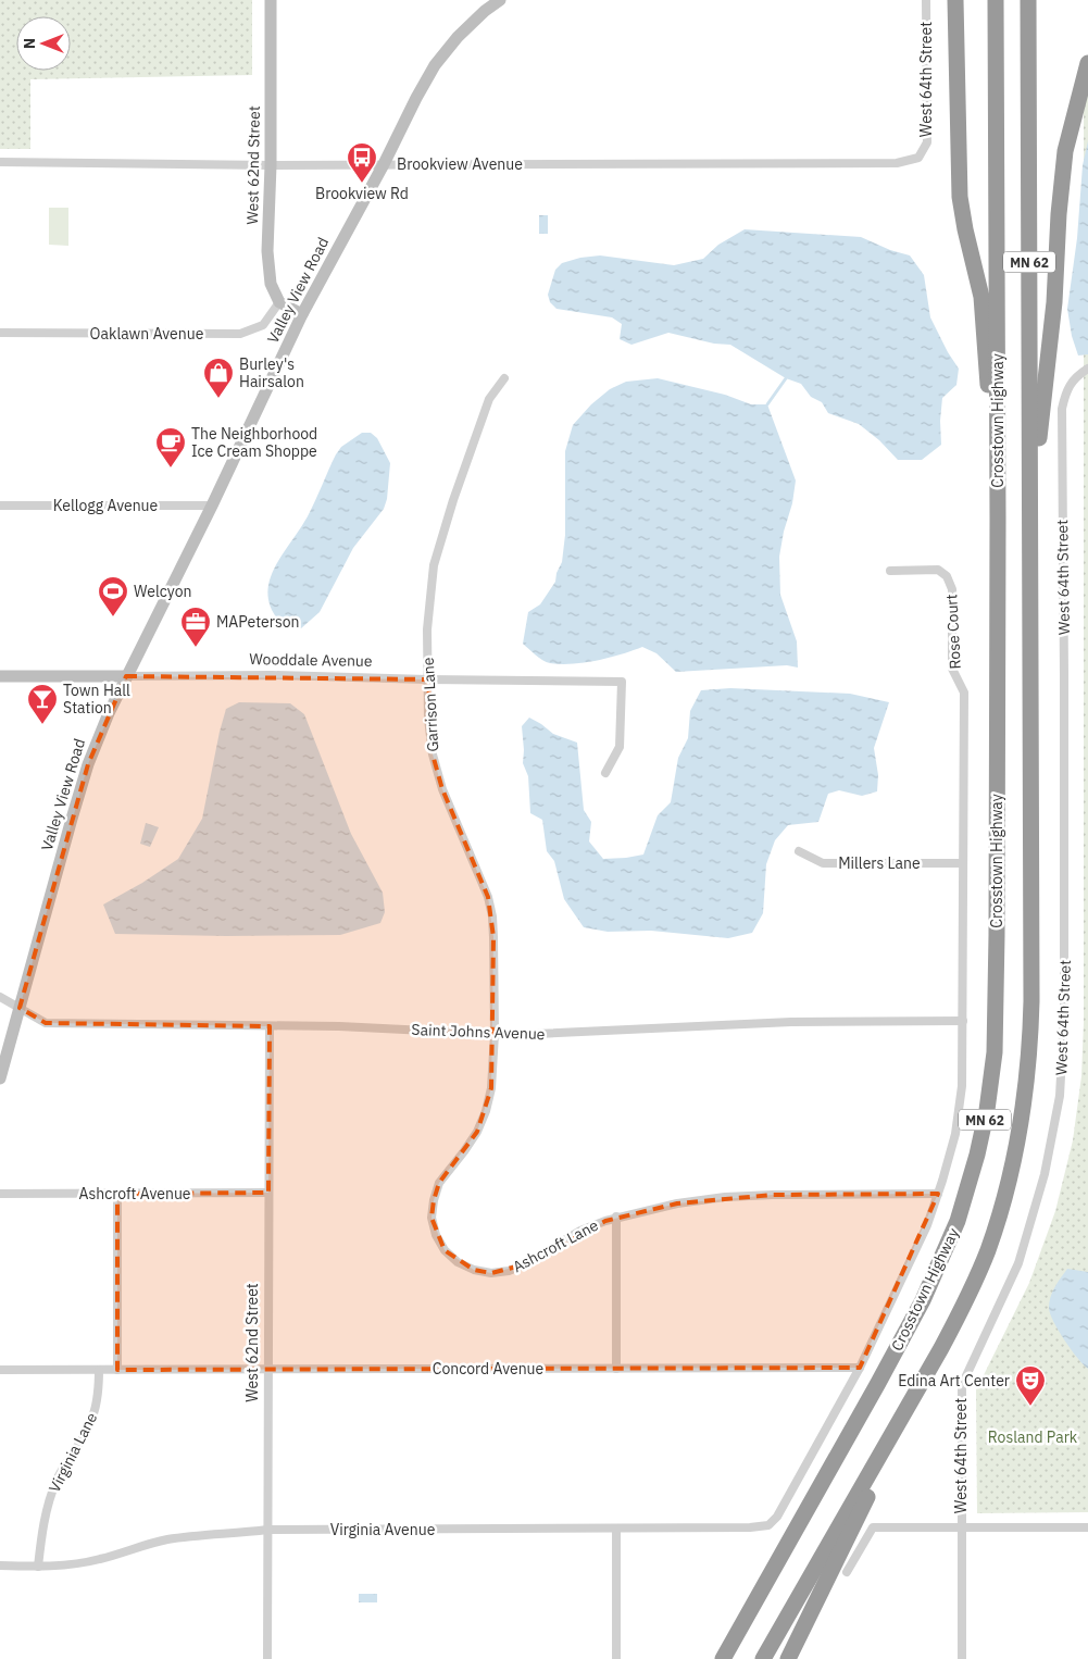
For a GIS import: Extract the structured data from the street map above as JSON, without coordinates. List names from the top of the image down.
{
  "streets": {
    "highway": ["MN 62", "Crosstown Highway"],
    "street": [
      "West 64th Street",
      "Brookview Avenue",
      "West 62nd Street",
      "Valley View Road",
      "Oaklawn Avenue",
      "Kellogg Avenue",
      "Rose Court",
      "Wooddale Avenue",
      "Garrison Lane",
      "Millers Lane",
      "Saint Johns Avenue",
      "Ashcroft Avenue",
      "Ashcroft Lane",
      "Concord Avenue",
      "Virginia Lane",
      "Virginia Avenue"
    ]
  },
  "crossings": [
    ["West 64th Street", "Brookview Avenue"],
    ["Brookview Avenue", "West 62nd Street"],
    ["Brookview Avenue", "Valley View Road"],
    ["West 62nd Street", "Oaklawn Avenue"],
    ["West 62nd Street", "Saint Johns Avenue"],
    ["West 62nd Street", "Ashcroft Avenue"],
    ["West 62nd Street", "Concord Avenue"],
    ["West 62nd Street", "Virginia Avenue"],
    ["Valley View Road", "Kellogg Avenue"],
    ["Valley View Road", "Wooddale Avenue"],
    ["Valley View Road", "Saint Johns Avenue"],
    ["Rose Court", "Millers Lane"],
    ["Wooddale Avenue", "Garrison Lane"],
    ["Garrison Lane", "Saint Johns Avenue"],
    ["Garrison Lane", "Ashcroft Lane"],
    ["Saint Johns Avenue", "Ashcroft Lane"],
    ["Concord Avenue", "Virginia Lane"],
    ["Concord Avenue", "Virginia Avenue"],
    ["Virginia Lane", "Virginia Avenue"]
  ],
  "parks": ["Rosland Park"],
  "places": {
    "bus stop": ["Brookview Rd"],
    "shop": ["Burley's Hairsalon"],
    "cafe": ["The Neighborhood Ice Cream Shoppe"],
    "sports": ["Welcyon"],
    "office": ["MAPeterson"],
    "bar": ["Town Hall Station"],
    "theatre": ["Edina Art Center"]
  },
  "north": "left"
}
